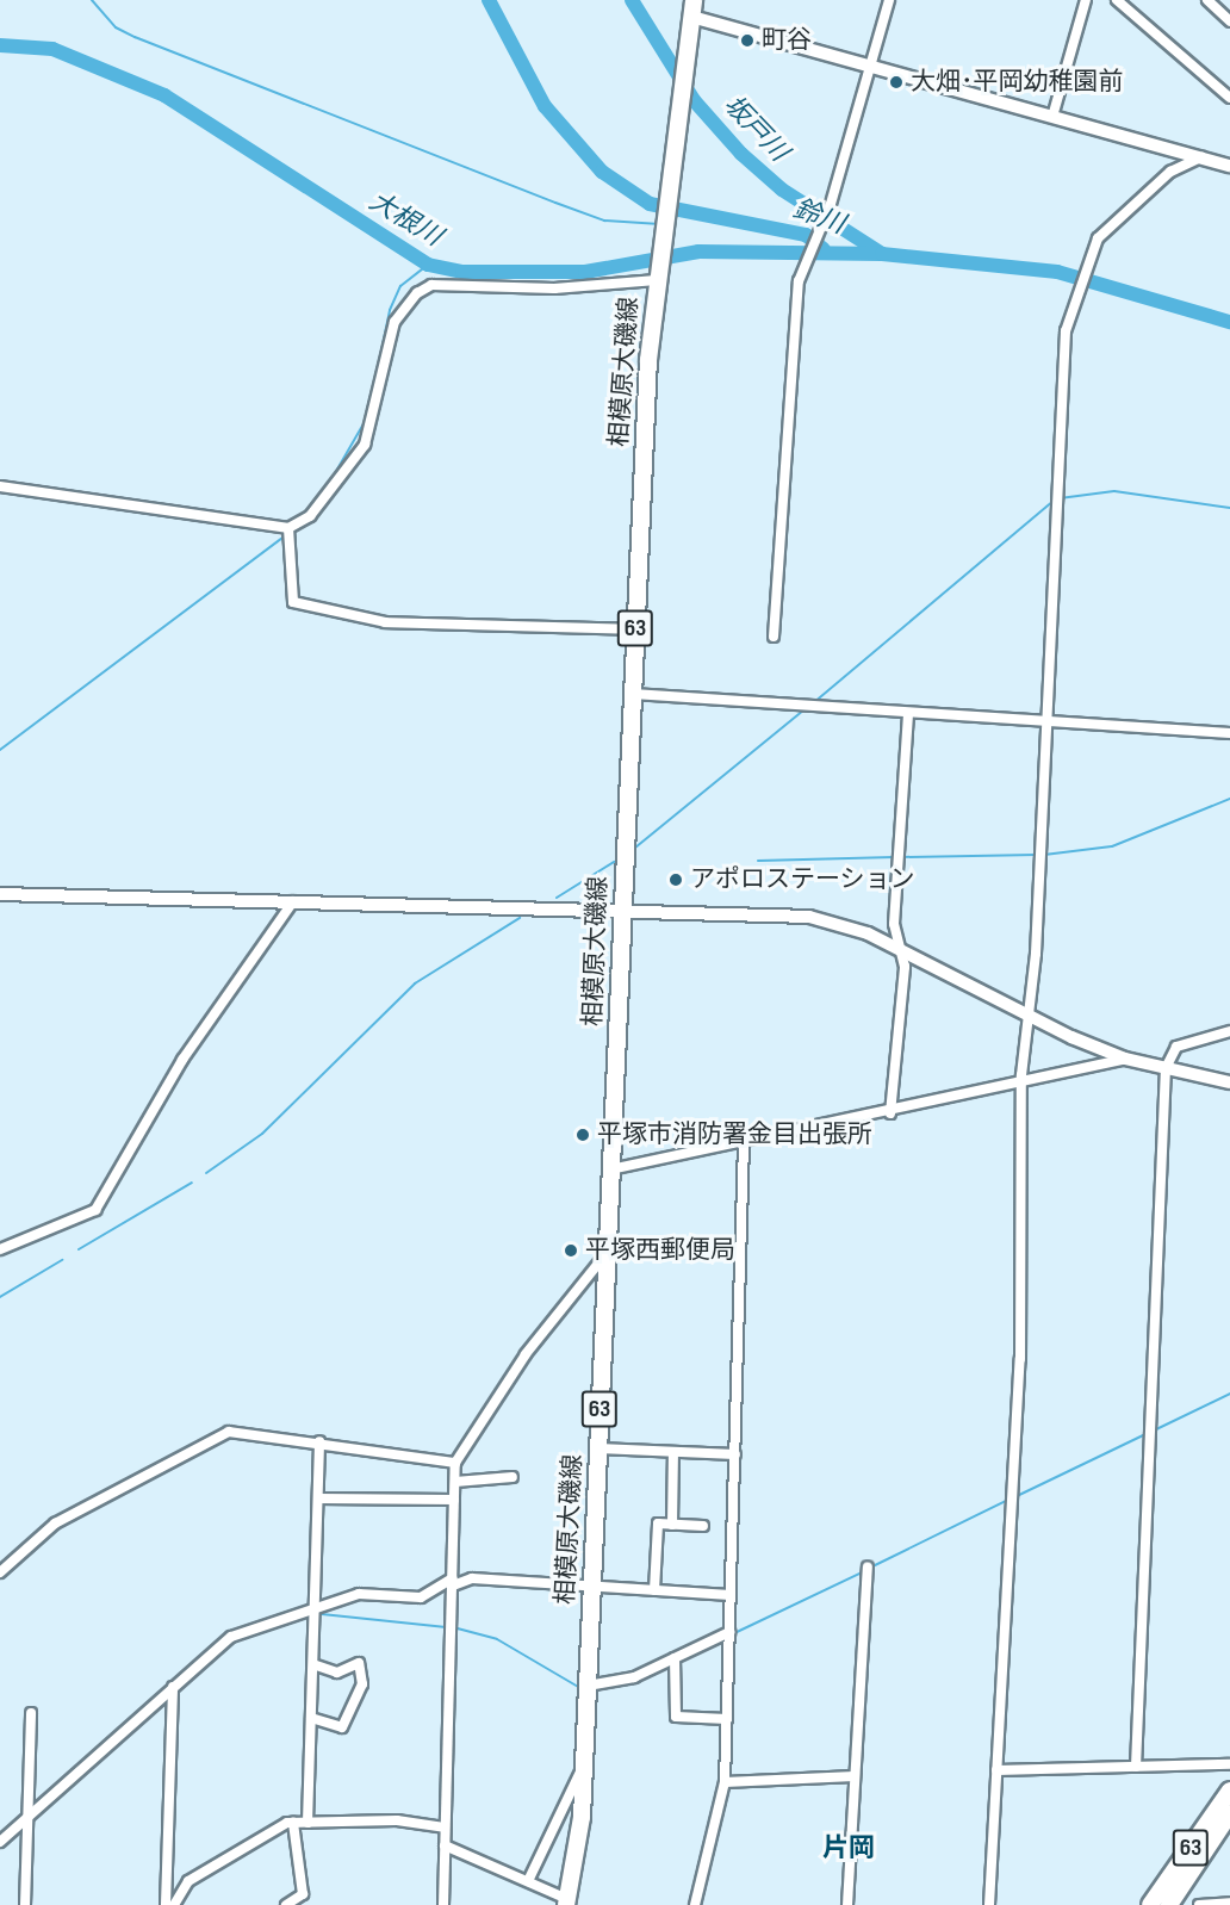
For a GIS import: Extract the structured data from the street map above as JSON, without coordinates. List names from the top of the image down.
{
  "streets": {
    "main road": ["相模原大磯線", "63"]
  },
  "districts": ["片岡"],
  "water": ["坂戸川", "鈴川", "大根川"],
  "places": [
    "町谷",
    "大畑･平岡幼稚園前",
    "アポロステーション",
    "平塚市消防署金目出張所",
    "平塚西郵便局"
  ]
}
